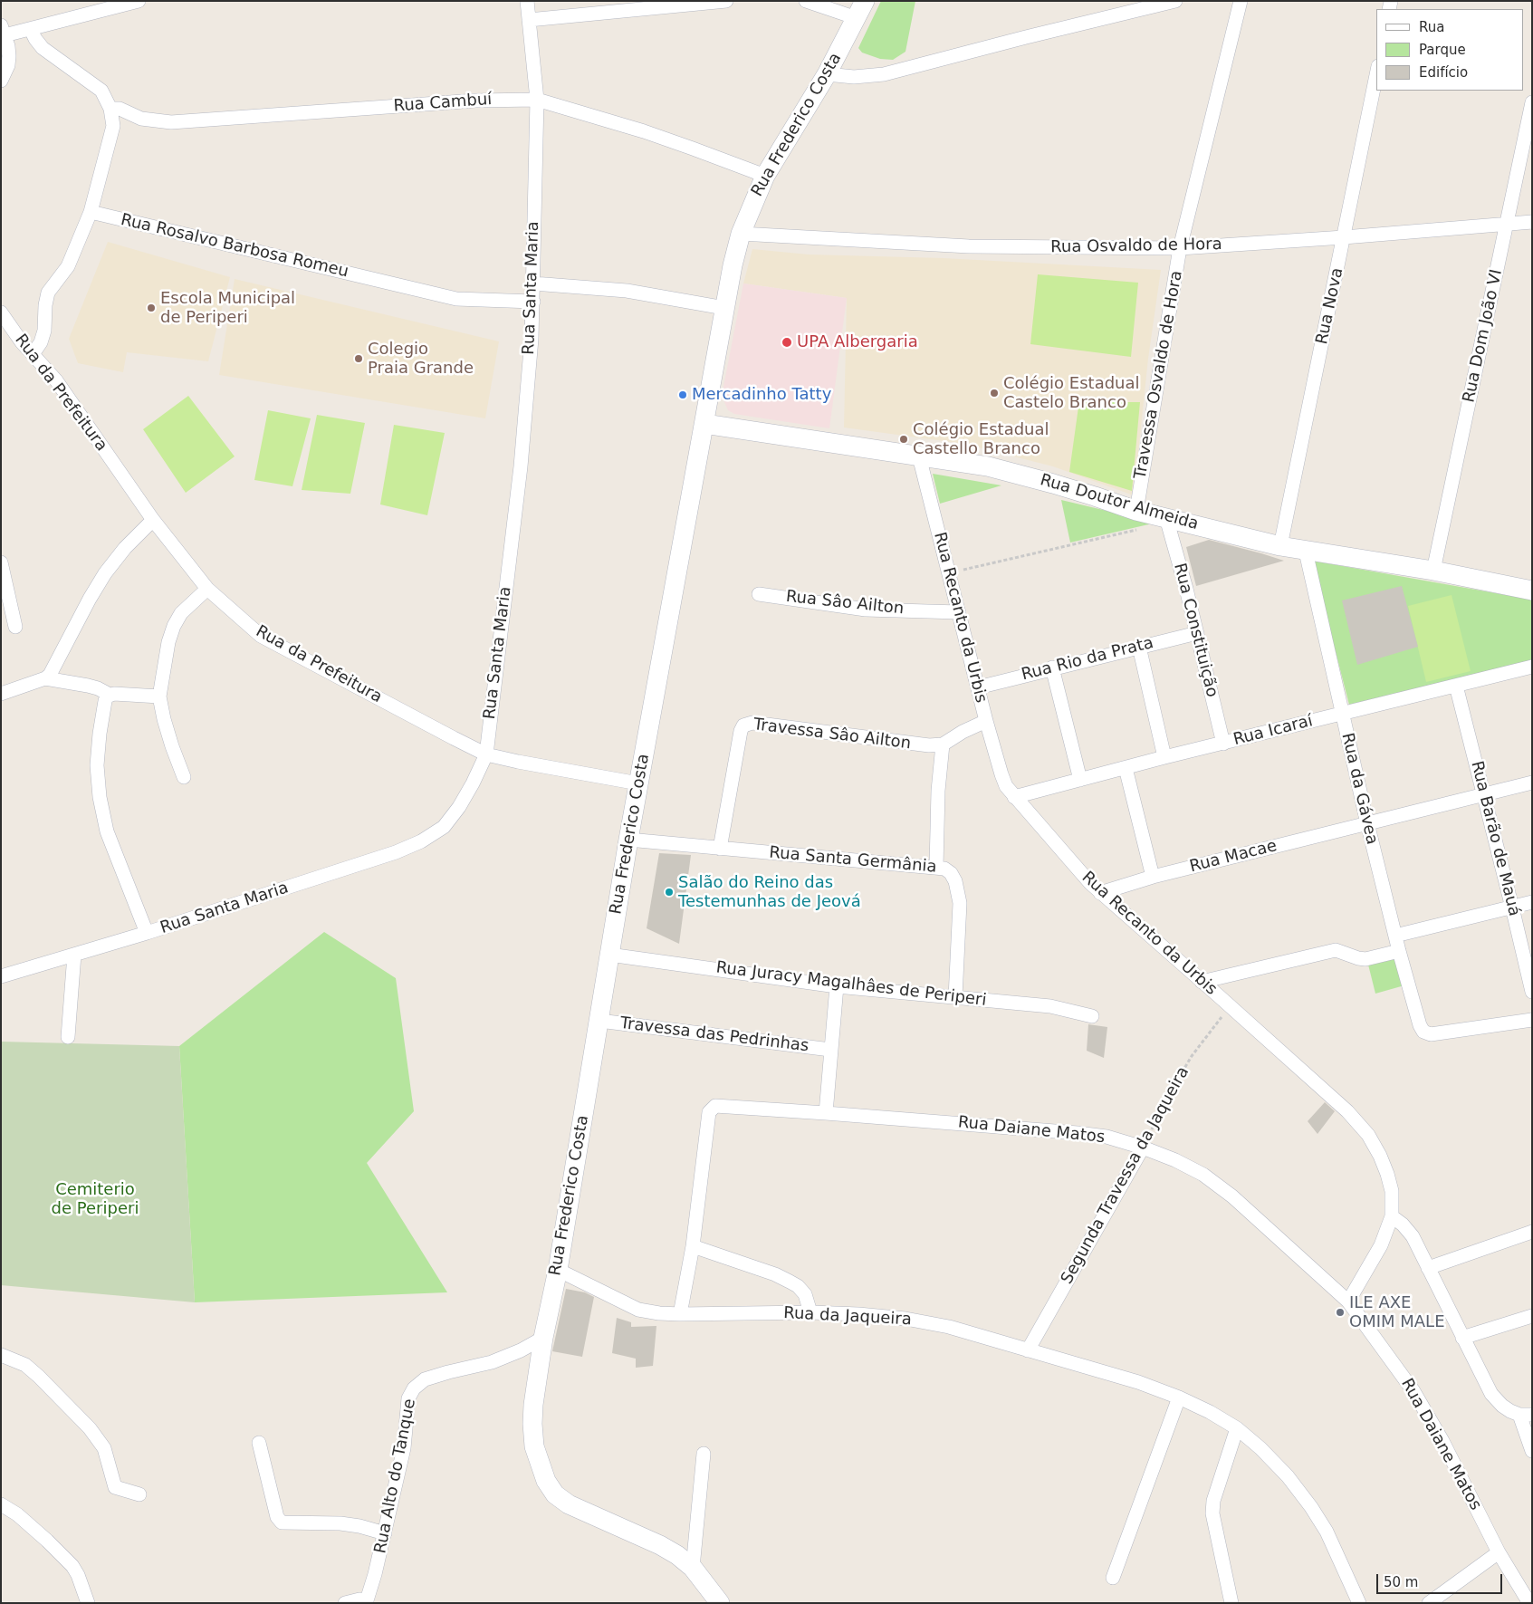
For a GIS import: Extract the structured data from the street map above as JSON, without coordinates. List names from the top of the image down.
{
  "streets": {
    "main road": ["Rua Frederico Costa", "Rua Doutor Almeida"],
    "street": [
      "Rua Cambuí",
      "Rua Rosalvo Barbosa Romeu",
      "Rua Osvaldo de Hora",
      "Rua Santa Maria",
      "Rua Nova",
      "Rua Dom João VI",
      "Travessa Osvaldo de Hora",
      "Rua da Prefeitura",
      "Rua Sâo Ailton",
      "Rua Recanto da Urbis",
      "Rua Constituição",
      "Rua Rio da Prata",
      "Rua Icaraí",
      "Travessa Sâo Ailton",
      "Rua da Gávea",
      "Rua Barão de Mauá",
      "Rua Macae",
      "Rua Santa Germânia",
      "Rua Juracy Magalhâes de Periperi",
      "Travessa das Pedrinhas",
      "Rua Daiane Matos",
      "Segunda Travessa da Jaqueira",
      "Rua da Jaqueira",
      "Rua Alto do Tanque"
    ]
  },
  "crossings": [
    ["Rua Cambuí", "Rua Frederico Costa"],
    ["Rua Cambuí", "Rua Santa Maria"],
    ["Rua Frederico Costa", "Rua Osvaldo de Hora"],
    ["Rua Frederico Costa", "Rua da Prefeitura"],
    ["Rua Frederico Costa", "Rua Doutor Almeida"],
    ["Rua Frederico Costa", "Rua Santa Germânia"],
    ["Rua Frederico Costa", "Rua Juracy Magalhâes de Periperi"],
    ["Rua Frederico Costa", "Travessa das Pedrinhas"],
    ["Rua Frederico Costa", "Rua da Jaqueira"],
    ["Rua Frederico Costa", "Rua Alto do Tanque"],
    ["Rua Rosalvo Barbosa Romeu", "Rua Santa Maria"],
    ["Rua Osvaldo de Hora", "Rua Nova"],
    ["Rua Osvaldo de Hora", "Rua Dom João VI"],
    ["Rua Osvaldo de Hora", "Travessa Osvaldo de Hora"],
    ["Rua Santa Maria", "Rua da Prefeitura"],
    ["Rua Nova", "Rua Doutor Almeida"],
    ["Rua Dom João VI", "Rua Doutor Almeida"],
    ["Travessa Osvaldo de Hora", "Rua Doutor Almeida"],
    ["Rua Doutor Almeida", "Rua Recanto da Urbis"],
    ["Rua Doutor Almeida", "Rua Constituição"],
    ["Rua Doutor Almeida", "Rua da Gávea"],
    ["Rua Sâo Ailton", "Rua Recanto da Urbis"],
    ["Rua Recanto da Urbis", "Rua Rio da Prata"],
    ["Rua Recanto da Urbis", "Rua Icaraí"],
    ["Rua Recanto da Urbis", "Rua Macae"],
    ["Rua Recanto da Urbis", "Rua Daiane Matos"],
    ["Rua Recanto da Urbis", "Segunda Travessa da Jaqueira"],
    ["Rua Constituição", "Rua Rio da Prata"],
    ["Rua Constituição", "Rua Icaraí"],
    ["Rua Icaraí", "Rua da Gávea"],
    ["Rua Icaraí", "Rua Barão de Mauá"],
    ["Travessa Sâo Ailton", "Rua Santa Germânia"],
    ["Rua da Gávea", "Rua Macae"],
    ["Rua Barão de Mauá", "Rua Macae"],
    ["Rua Santa Germânia", "Rua Juracy Magalhâes de Periperi"],
    ["Rua Daiane Matos", "Segunda Travessa da Jaqueira"],
    ["Rua Daiane Matos", "Rua da Jaqueira"],
    ["Segunda Travessa da Jaqueira", "Rua da Jaqueira"]
  ],
  "parks": ["Cemiterio de Periperi"],
  "places": [
    "Escola Municipal de Periperi",
    "UPA Albergaria",
    "Colegio Praia Grande",
    "Colégio Estadual Castelo Branco",
    "Mercadinho Tatty",
    "Colégio Estadual Castello Branco",
    "Salão do Reino das Testemunhas de Jeová",
    "ILE AXE OMIM MALE"
  ],
  "legend": ["Rua", "Parque", "Edifício"],
  "scale_bar": "50 m"
}
